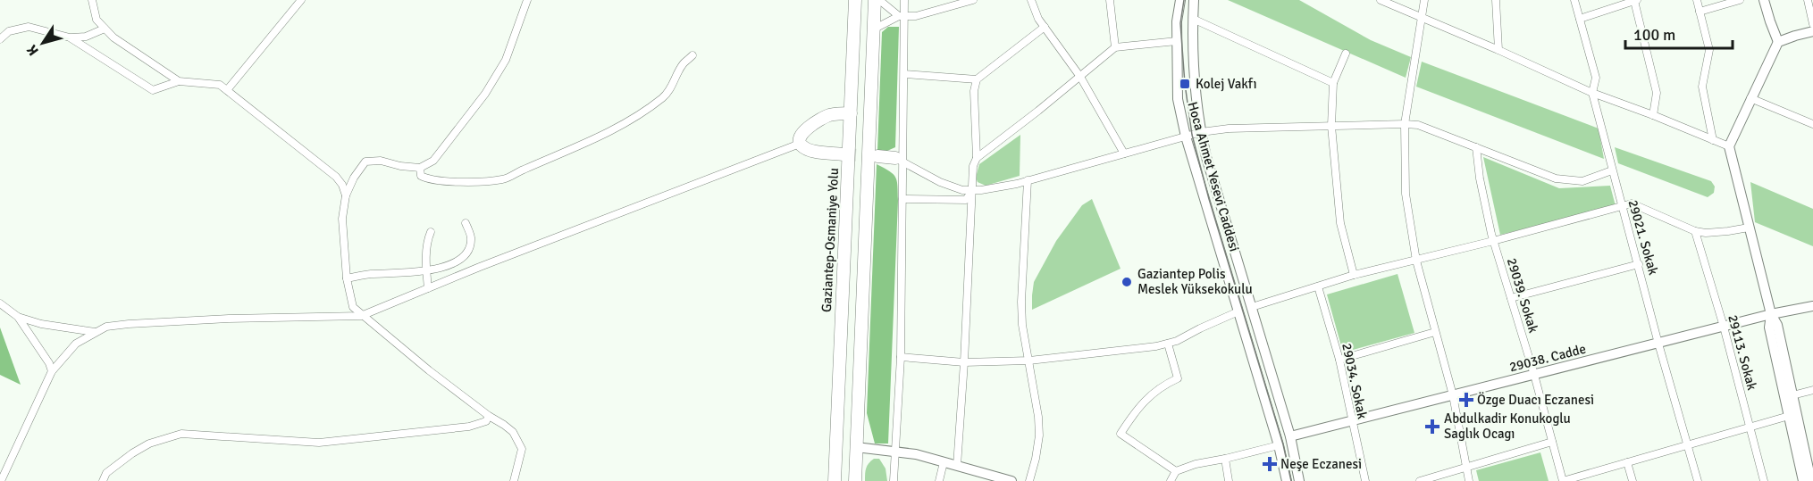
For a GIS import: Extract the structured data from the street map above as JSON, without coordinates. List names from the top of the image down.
{
  "streets": {
    "highway": ["Gaziantep-Osmaniye Yolu"],
    "street": [
      "Hoca Ahmet Yesevi Caddesi",
      "29021. Sokak",
      "29039. Sokak",
      "29113. Sokak",
      "29038. Cadde",
      "29034. Sokak"
    ]
  },
  "crossings": [
    ["Hoca Ahmet Yesevi Caddesi", "29038. Cadde"],
    ["29021. Sokak", "29038. Cadde"],
    ["29039. Sokak", "29038. Cadde"],
    ["29113. Sokak", "29038. Cadde"],
    ["29038. Cadde", "29034. Sokak"]
  ],
  "places": {
    "transit": ["Kolej Vakfı"],
    "other": ["Gaziantep Polis Meslek Yüksekokulu"],
    "health": ["Özge Duacı Eczanesi", "Abdulkadir Konukoglu Saglık Ocagı", "Neşe Eczanesi"]
  },
  "scale_bar": "100 m",
  "north": "bottom left"
}
